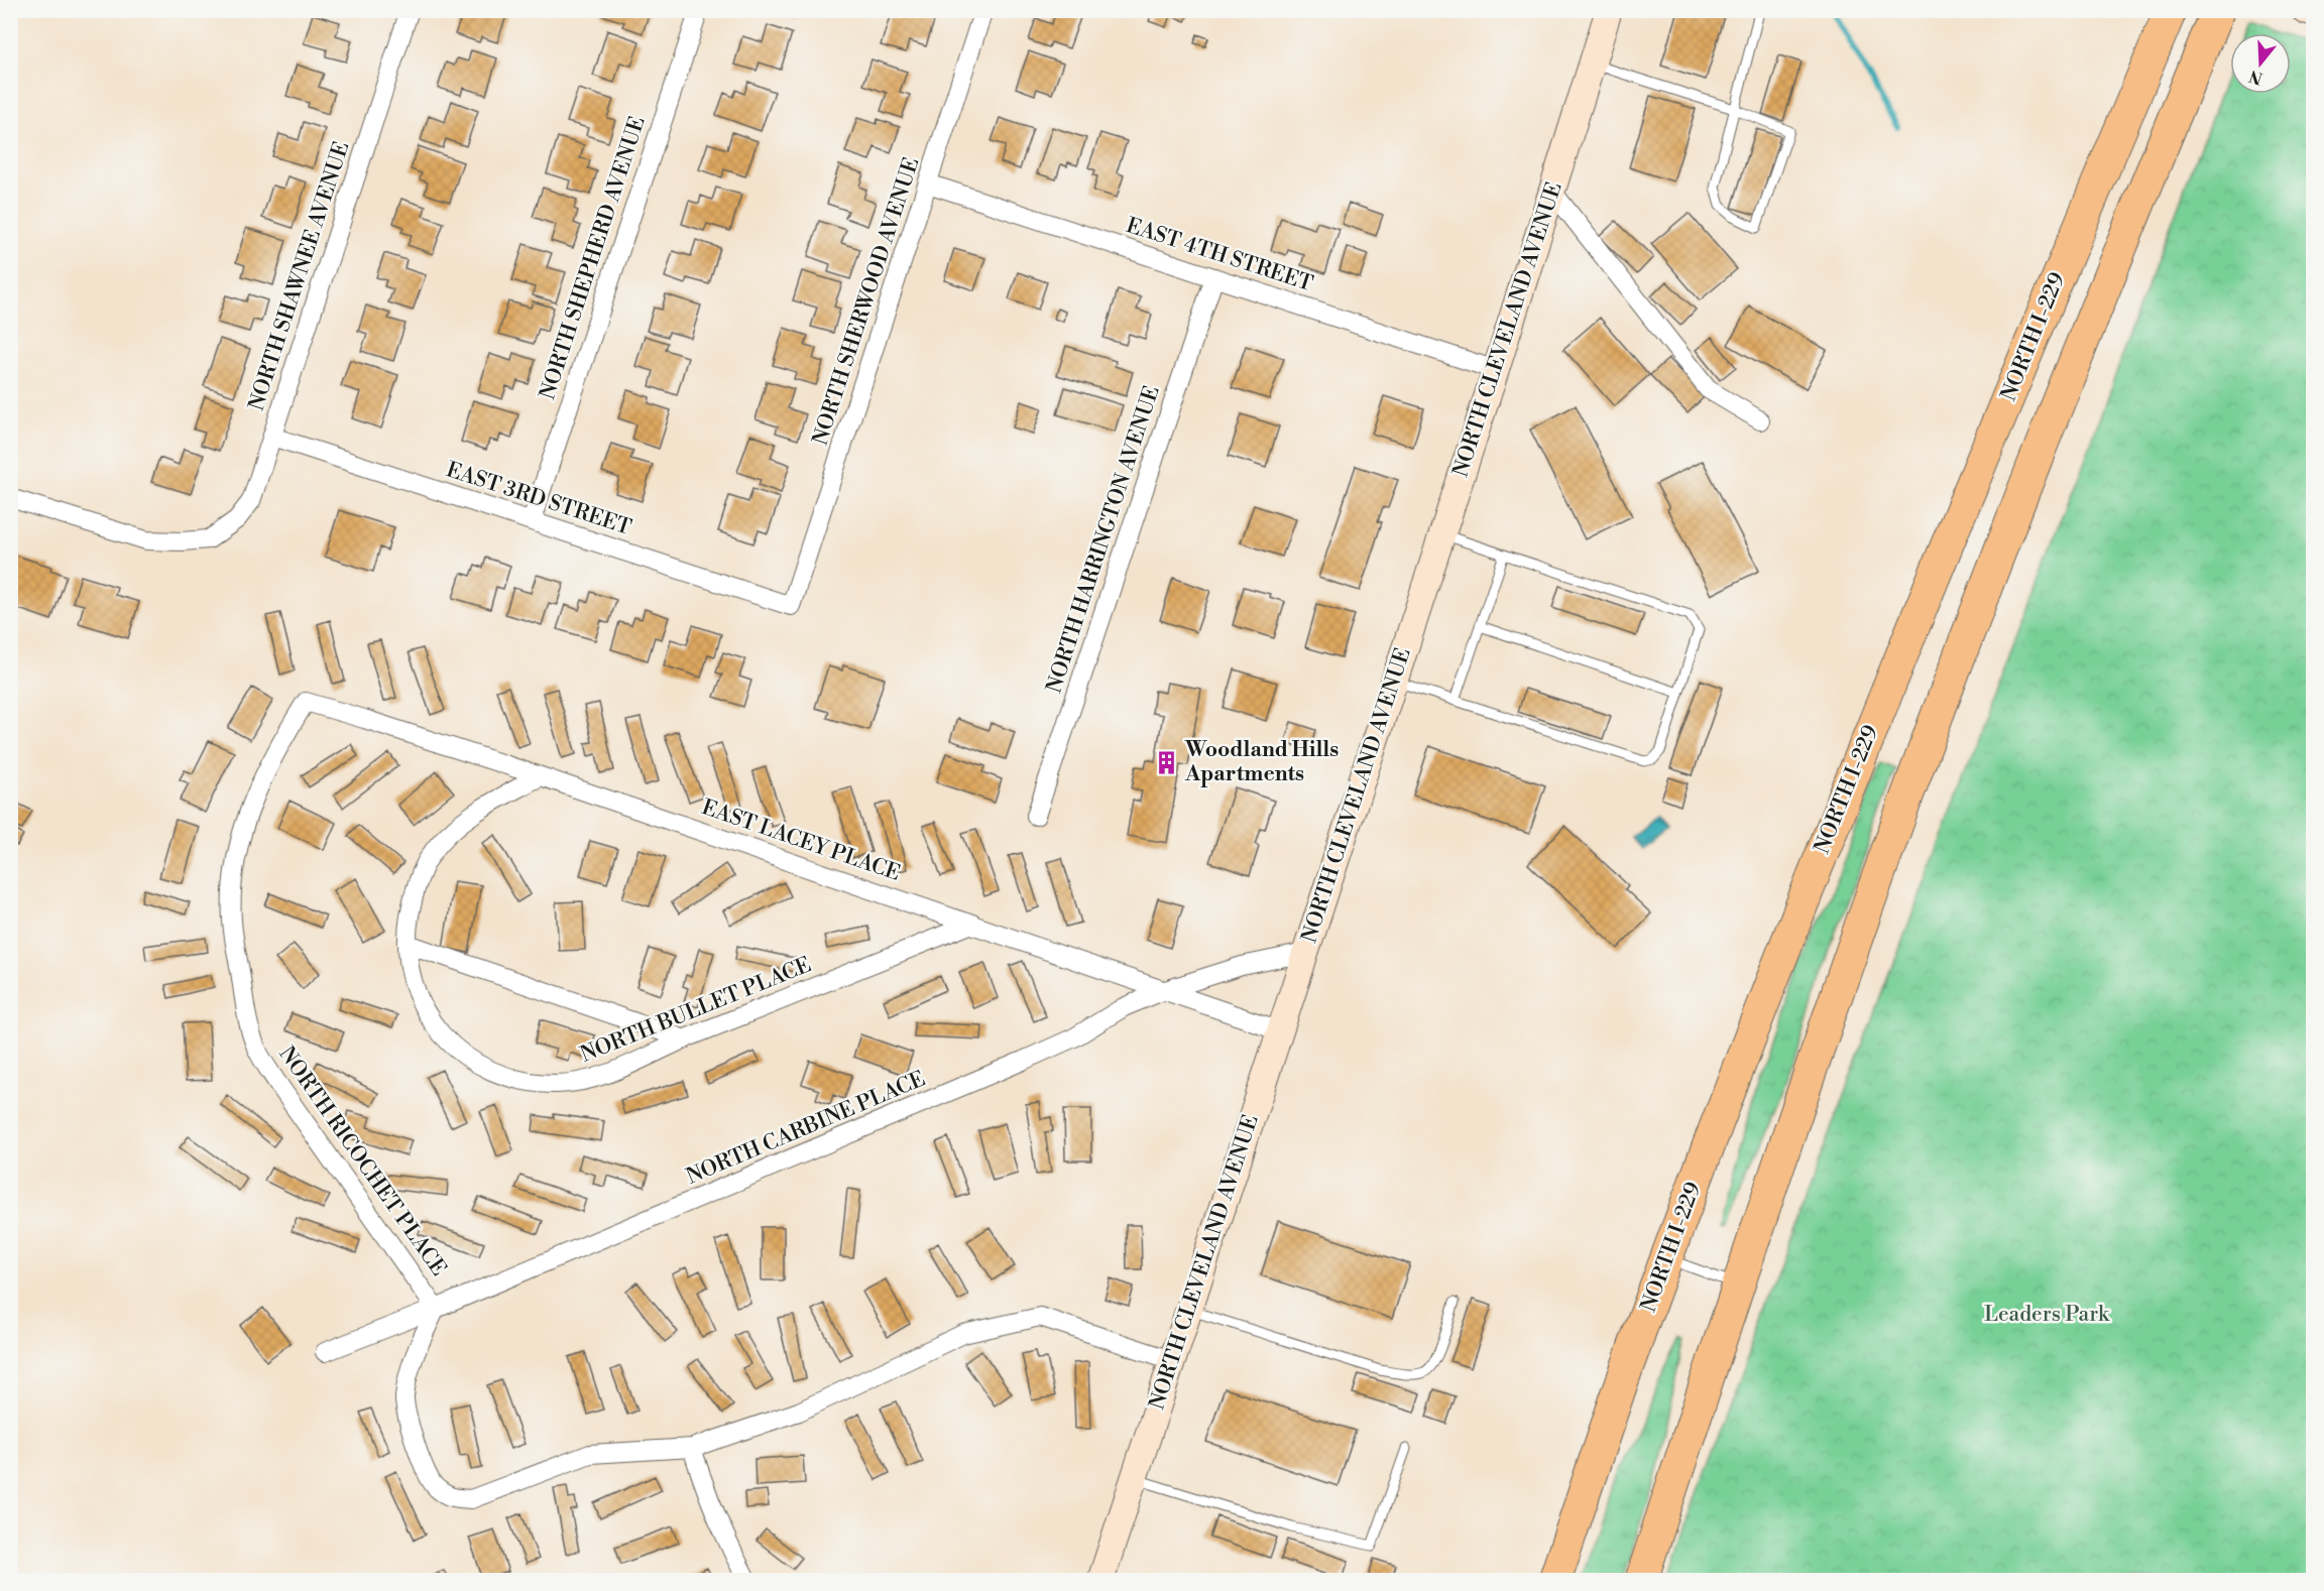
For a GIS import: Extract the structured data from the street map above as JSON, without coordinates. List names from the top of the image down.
{
  "streets": {
    "highway": ["NORTH I-229"],
    "street": [
      "EAST 4TH STREET",
      "NORTH SHEPHERD AVENUE",
      "NORTH SHAWNEE AVENUE",
      "NORTH SHERWOOD AVENUE",
      "NORTH CLEVELAND AVENUE",
      "EAST 3RD STREET",
      "NORTH HARRINGTON AVENUE",
      "EAST LACEY PLACE",
      "NORTH BULLET PLACE",
      "NORTH CARBINE PLACE",
      "NORTH RICOCHET PLACE"
    ]
  },
  "crossings": [
    ["EAST 4TH STREET", "NORTH SHERWOOD AVENUE"],
    ["EAST 4TH STREET", "NORTH CLEVELAND AVENUE"],
    ["EAST 4TH STREET", "NORTH HARRINGTON AVENUE"],
    ["NORTH SHEPHERD AVENUE", "EAST 3RD STREET"],
    ["NORTH SHAWNEE AVENUE", "EAST 3RD STREET"],
    ["NORTH SHERWOOD AVENUE", "EAST 3RD STREET"],
    ["NORTH CLEVELAND AVENUE", "EAST LACEY PLACE"],
    ["NORTH CLEVELAND AVENUE", "NORTH CARBINE PLACE"],
    ["EAST LACEY PLACE", "NORTH BULLET PLACE"],
    ["EAST LACEY PLACE", "NORTH CARBINE PLACE"],
    ["EAST LACEY PLACE", "NORTH RICOCHET PLACE"],
    ["NORTH CARBINE PLACE", "NORTH RICOCHET PLACE"]
  ],
  "parks": ["Leaders Park"],
  "places": {
    "building": ["Woodland Hills Apartments"]
  },
  "north": "bottom"
}
